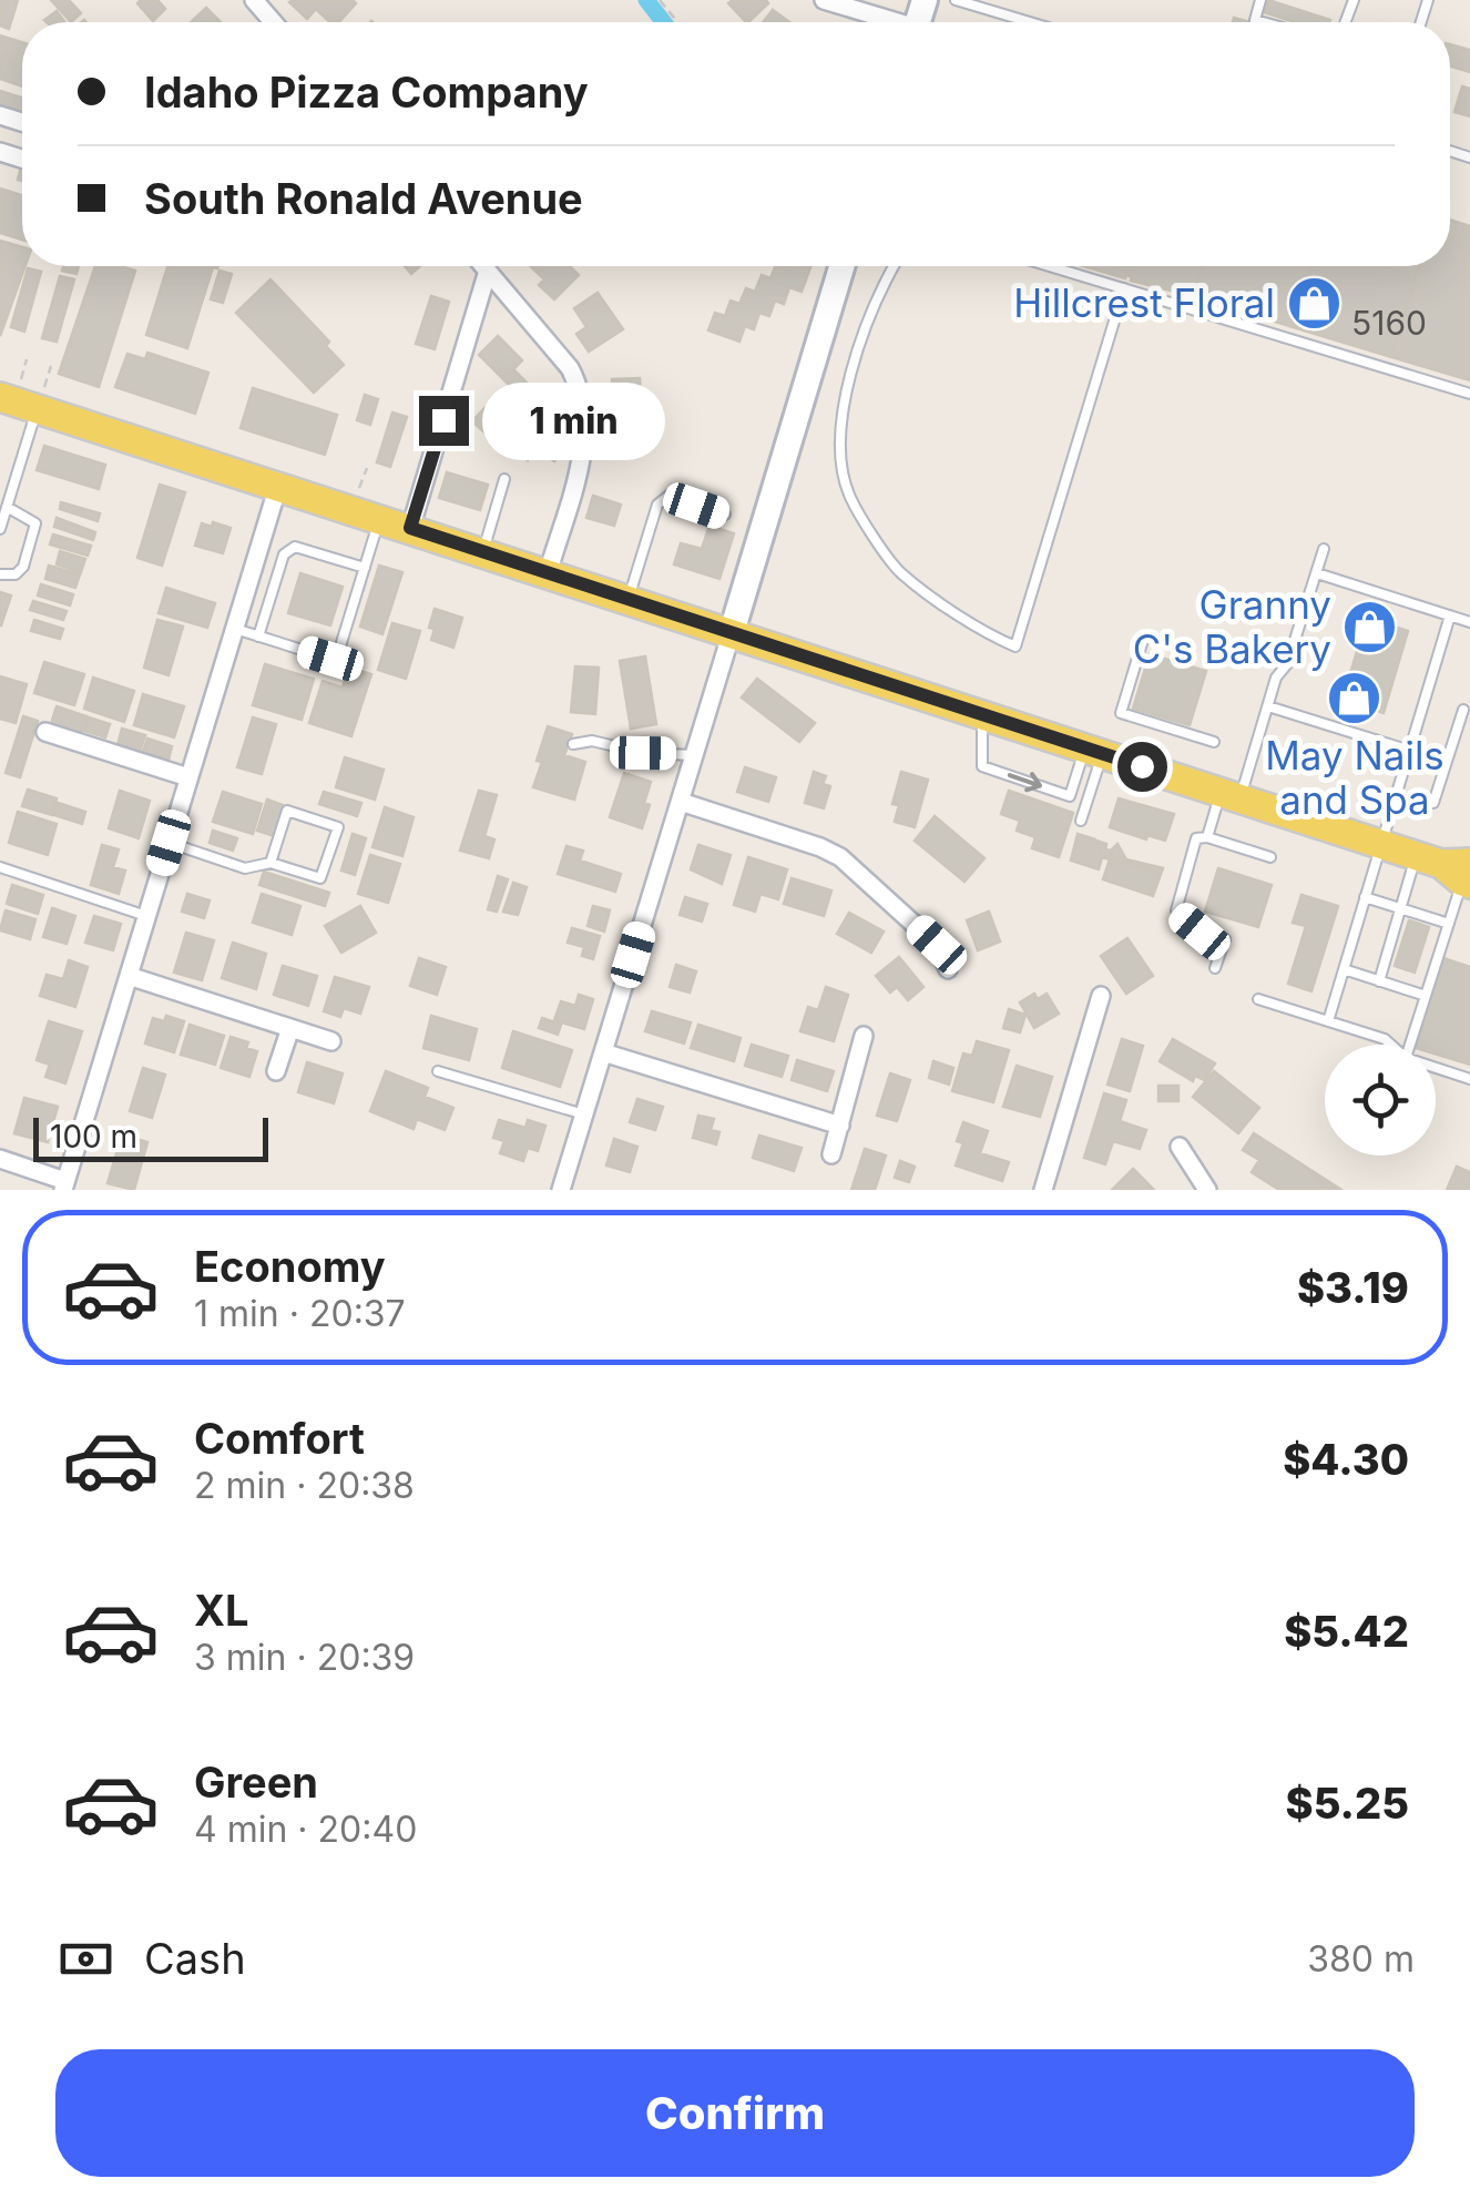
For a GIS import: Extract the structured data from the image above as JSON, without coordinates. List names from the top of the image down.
{
  "places": {
    "shop": ["Hillcrest Floral", "Granny C's Bakery", "May Nails and Spa"]
  },
  "house_numbers": ["5160"],
  "scale_bar": "100 m",
  "page": {
    "banner": ["Idaho Pizza Company", "South Ronald Avenue"],
    "bubble": "1 min",
    "scale": "100 m",
    "list": [
      {
        "name": "Economy",
        "note": "1 min · 20:37",
        "value": "$3.19"
      },
      {
        "name": "Comfort",
        "note": "2 min · 20:38",
        "value": "$4.30"
      },
      {
        "name": "XL",
        "note": "3 min · 20:39",
        "value": "$5.42"
      },
      {
        "name": "Green",
        "note": "4 min · 20:40",
        "value": "$5.25"
      }
    ],
    "pay": ["Cash", "380 m"],
    "buttons": "Confirm"
  }
}
